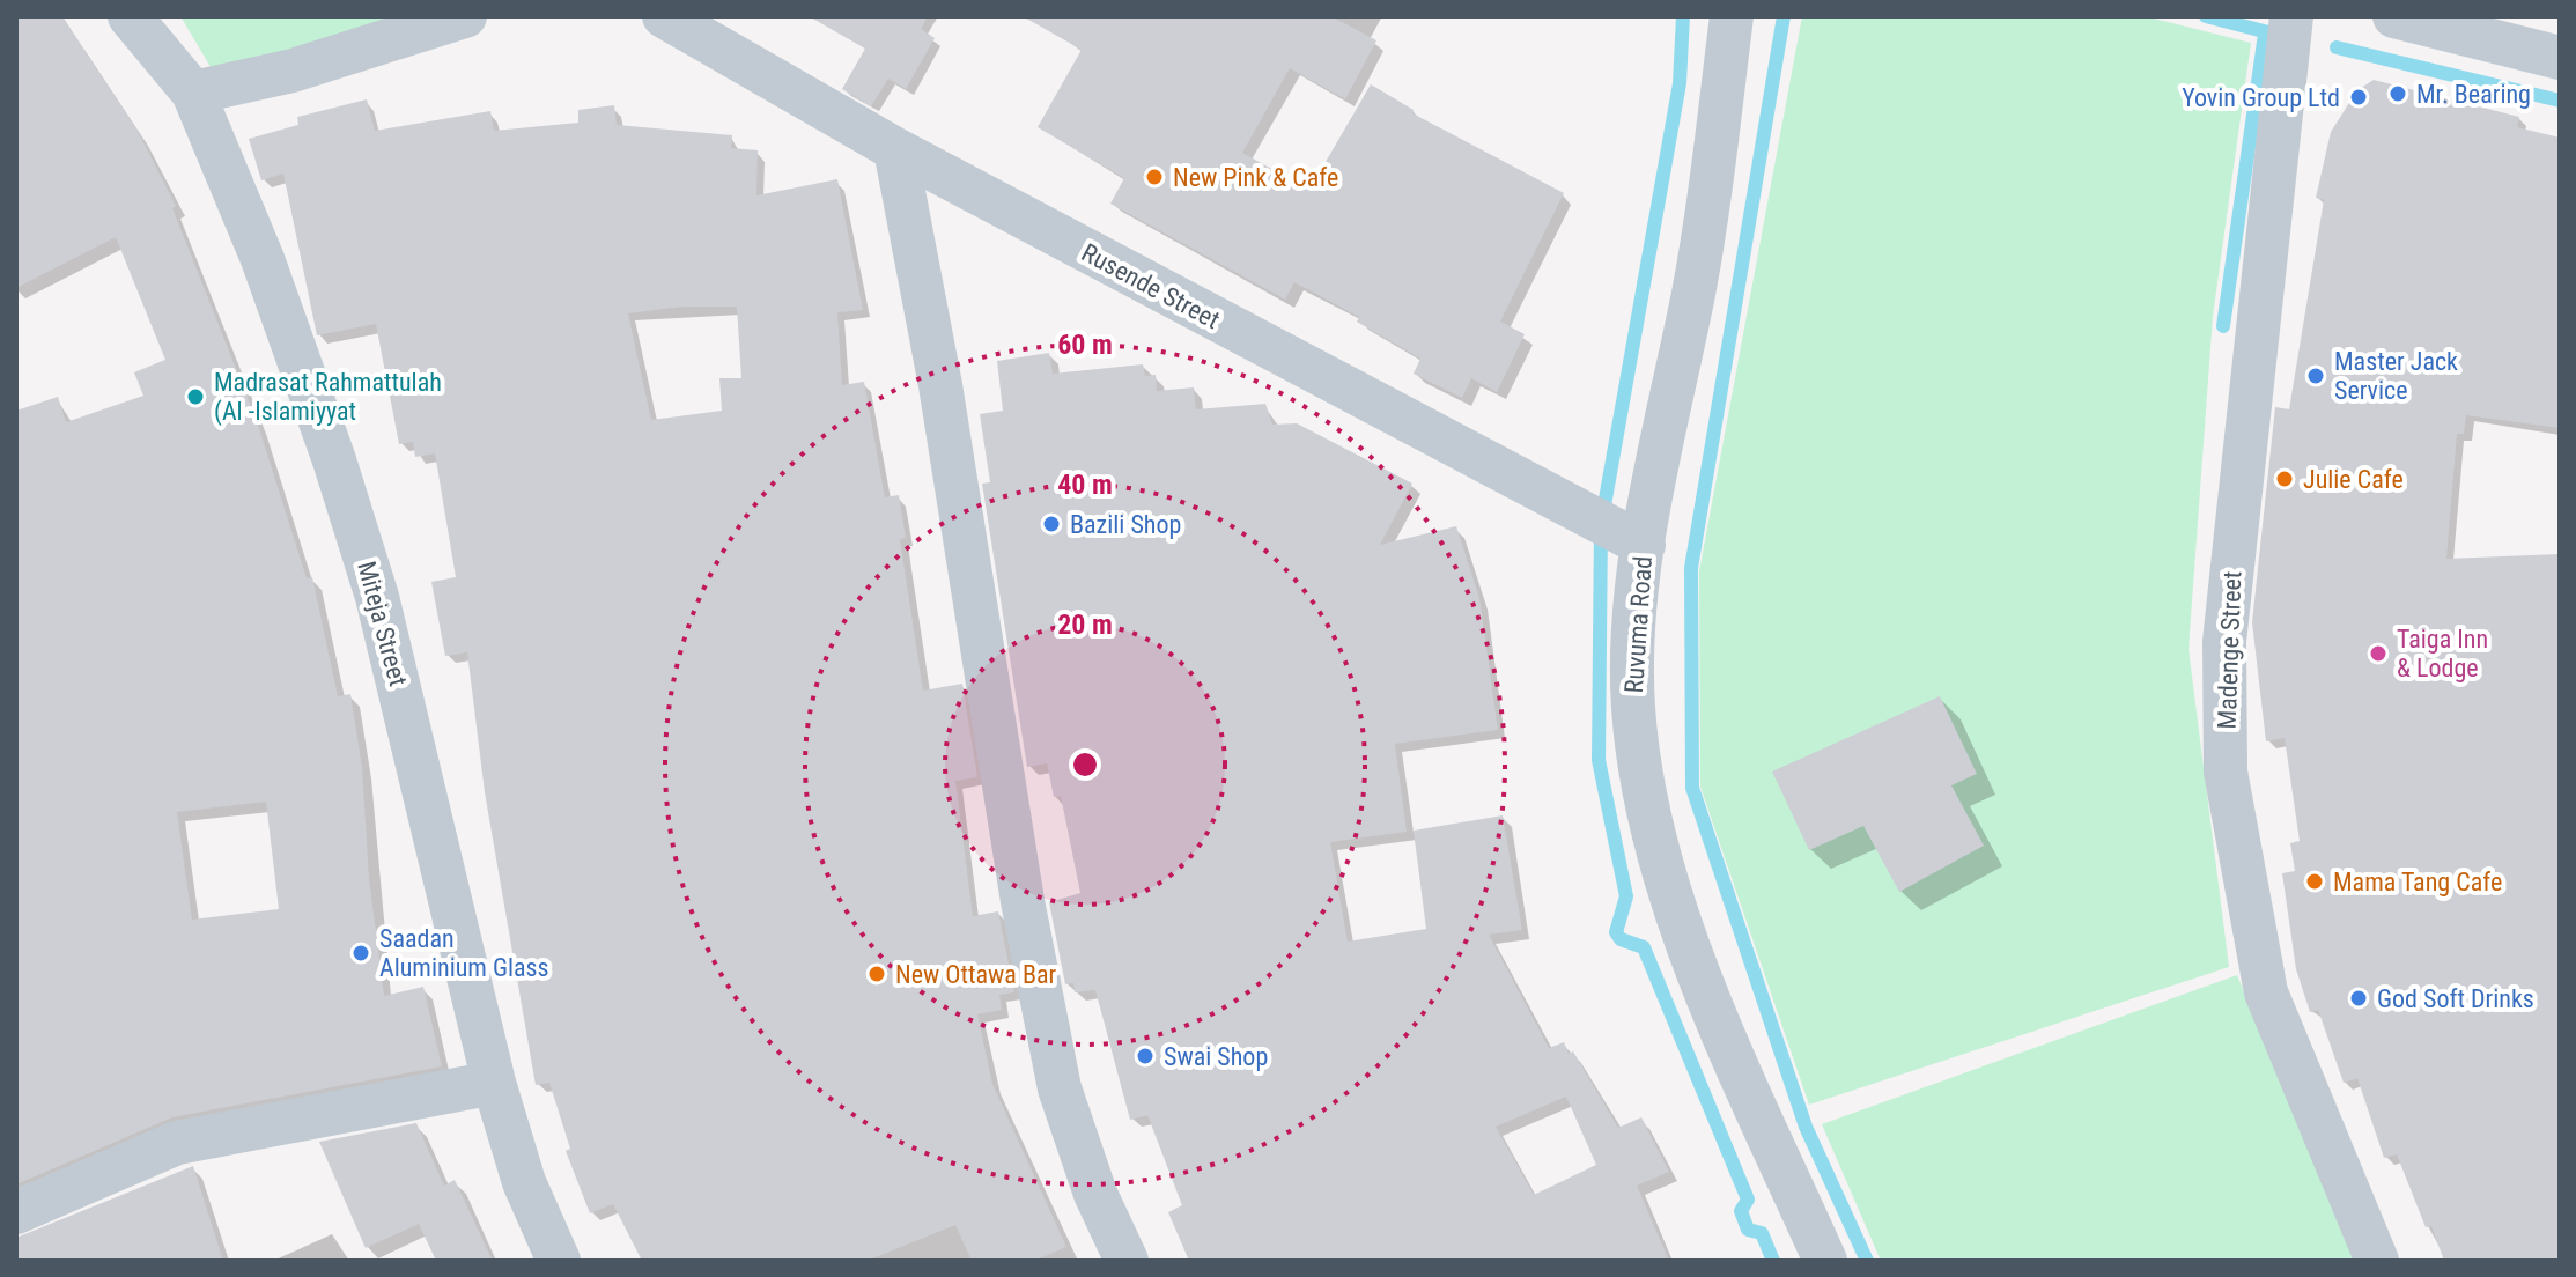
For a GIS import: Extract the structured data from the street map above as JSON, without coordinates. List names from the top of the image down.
{
  "streets": {
    "street": [
      "Rusende Street",
      "Miteja Street",
      "Ruvuma Road",
      "Madenge Street"
    ]
  },
  "crossings": [
    ["Rusende Street", "Ruvuma Road"]
  ],
  "places": [
    "Mr. Bearing",
    "Yovin Group Ltd",
    "New Pink & Cafe",
    "Master Jack Service",
    "Madrasat Rahmattulah (Al -Islamiyyat",
    "Julie Cafe",
    "Bazili Shop",
    "Taiga Inn & Lodge",
    "Mama Tang Cafe",
    "Saadan Aluminium Glass",
    "New Ottawa Bar",
    "God Soft Drinks",
    "Swai Shop"
  ],
  "rings": ["60 m", "40 m", "20 m"]
}
